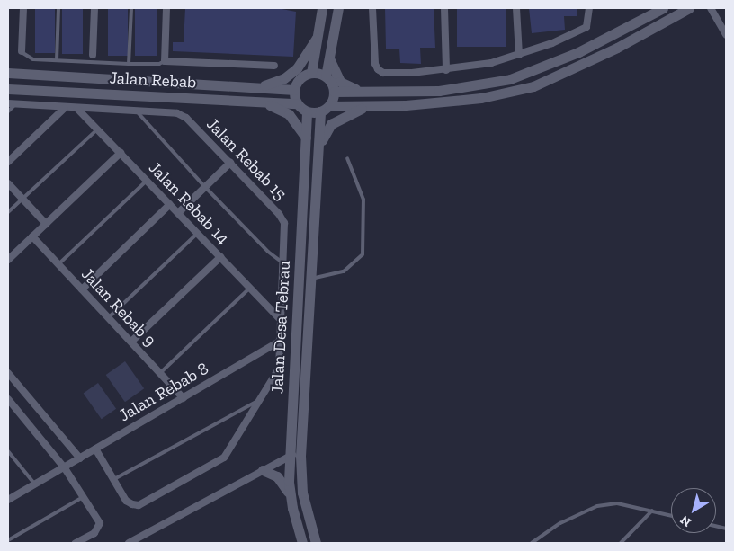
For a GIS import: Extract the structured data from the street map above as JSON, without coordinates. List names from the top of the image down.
{
  "streets": {
    "street": [
      "Jalan Rebab",
      "Jalan Rebab 15",
      "Jalan Rebab 14",
      "Jalan Rebab 9",
      "Jalan Desa Tebrau",
      "Jalan Rebab 8"
    ]
  },
  "crossings": [
    ["Jalan Rebab", "Jalan Desa Tebrau"],
    ["Jalan Rebab 15", "Jalan Rebab 14"],
    ["Jalan Rebab 15", "Jalan Rebab 8"],
    ["Jalan Rebab 9", "Jalan Rebab 8"]
  ],
  "north": "bottom left"
}
